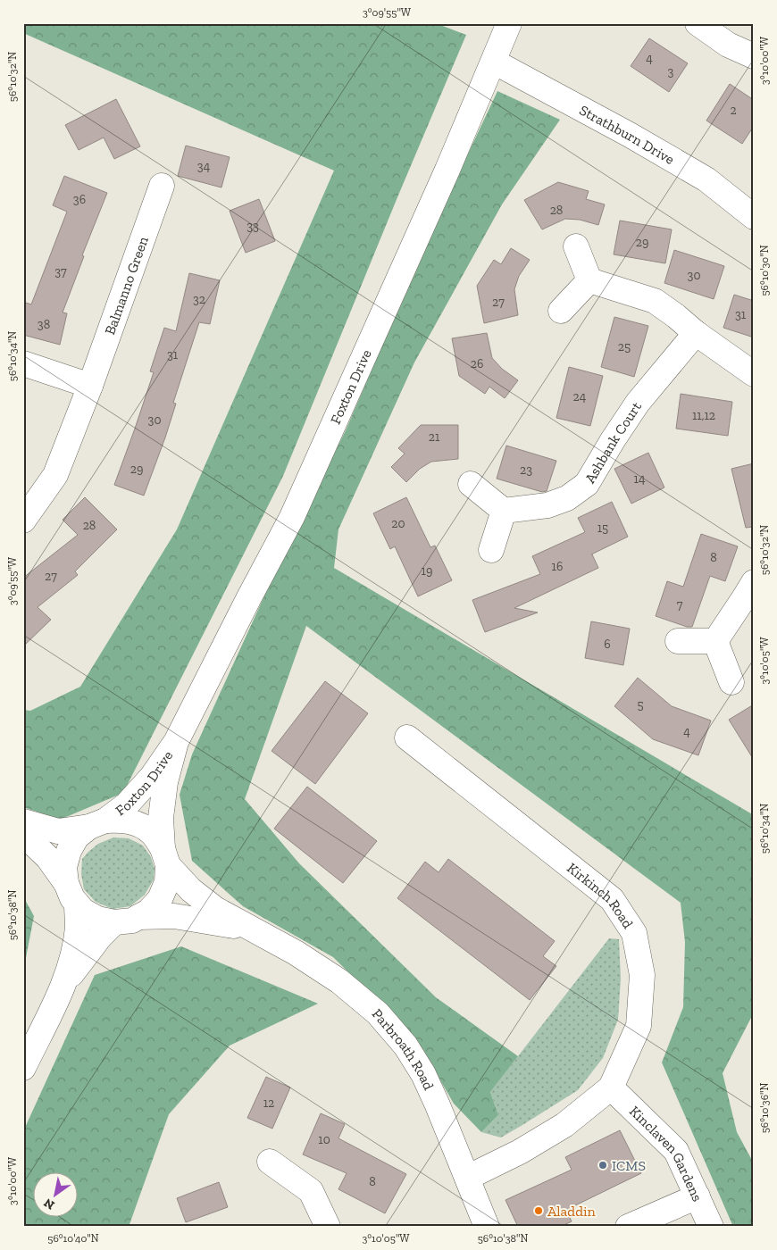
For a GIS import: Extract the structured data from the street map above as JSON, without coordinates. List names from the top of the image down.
{
  "streets": {
    "street": [
      "Strathburn Drive",
      "Balmanno Green",
      "Foxton Drive",
      "Ashbank Court",
      "Kirkinch Road",
      "Parbroath Road",
      "Kinclaven Gardens"
    ]
  },
  "crossings": [
    ["Strathburn Drive", "Foxton Drive"],
    ["Foxton Drive", "Parbroath Road"],
    ["Kirkinch Road", "Parbroath Road"],
    ["Kirkinch Road", "Kinclaven Gardens"]
  ],
  "places": ["ICMS", "Aladdin"],
  "house_numbers": [
    "4",
    "3",
    "2",
    "34",
    "36",
    "28",
    "33",
    "29",
    "37",
    "30",
    "32",
    "27",
    "31",
    "38",
    "25",
    "31",
    "26",
    "24",
    "11,12",
    "30",
    "21",
    "29",
    "23",
    "14",
    "20",
    "28",
    "15",
    "8",
    "16",
    "19",
    "27",
    "7",
    "6",
    "5",
    "4",
    "12",
    "10",
    "8"
  ],
  "north": "bottom left",
  "coordinates": [
    "3°09'55\"W",
    "3°10'00\"W",
    "56°10'32\"N",
    "56°10'30\"N",
    "56°10'34\"N",
    "3°10'05\"W",
    "56°10'38\"N",
    "56°10'36\"N",
    "56°10'40\"N"
  ]
}
